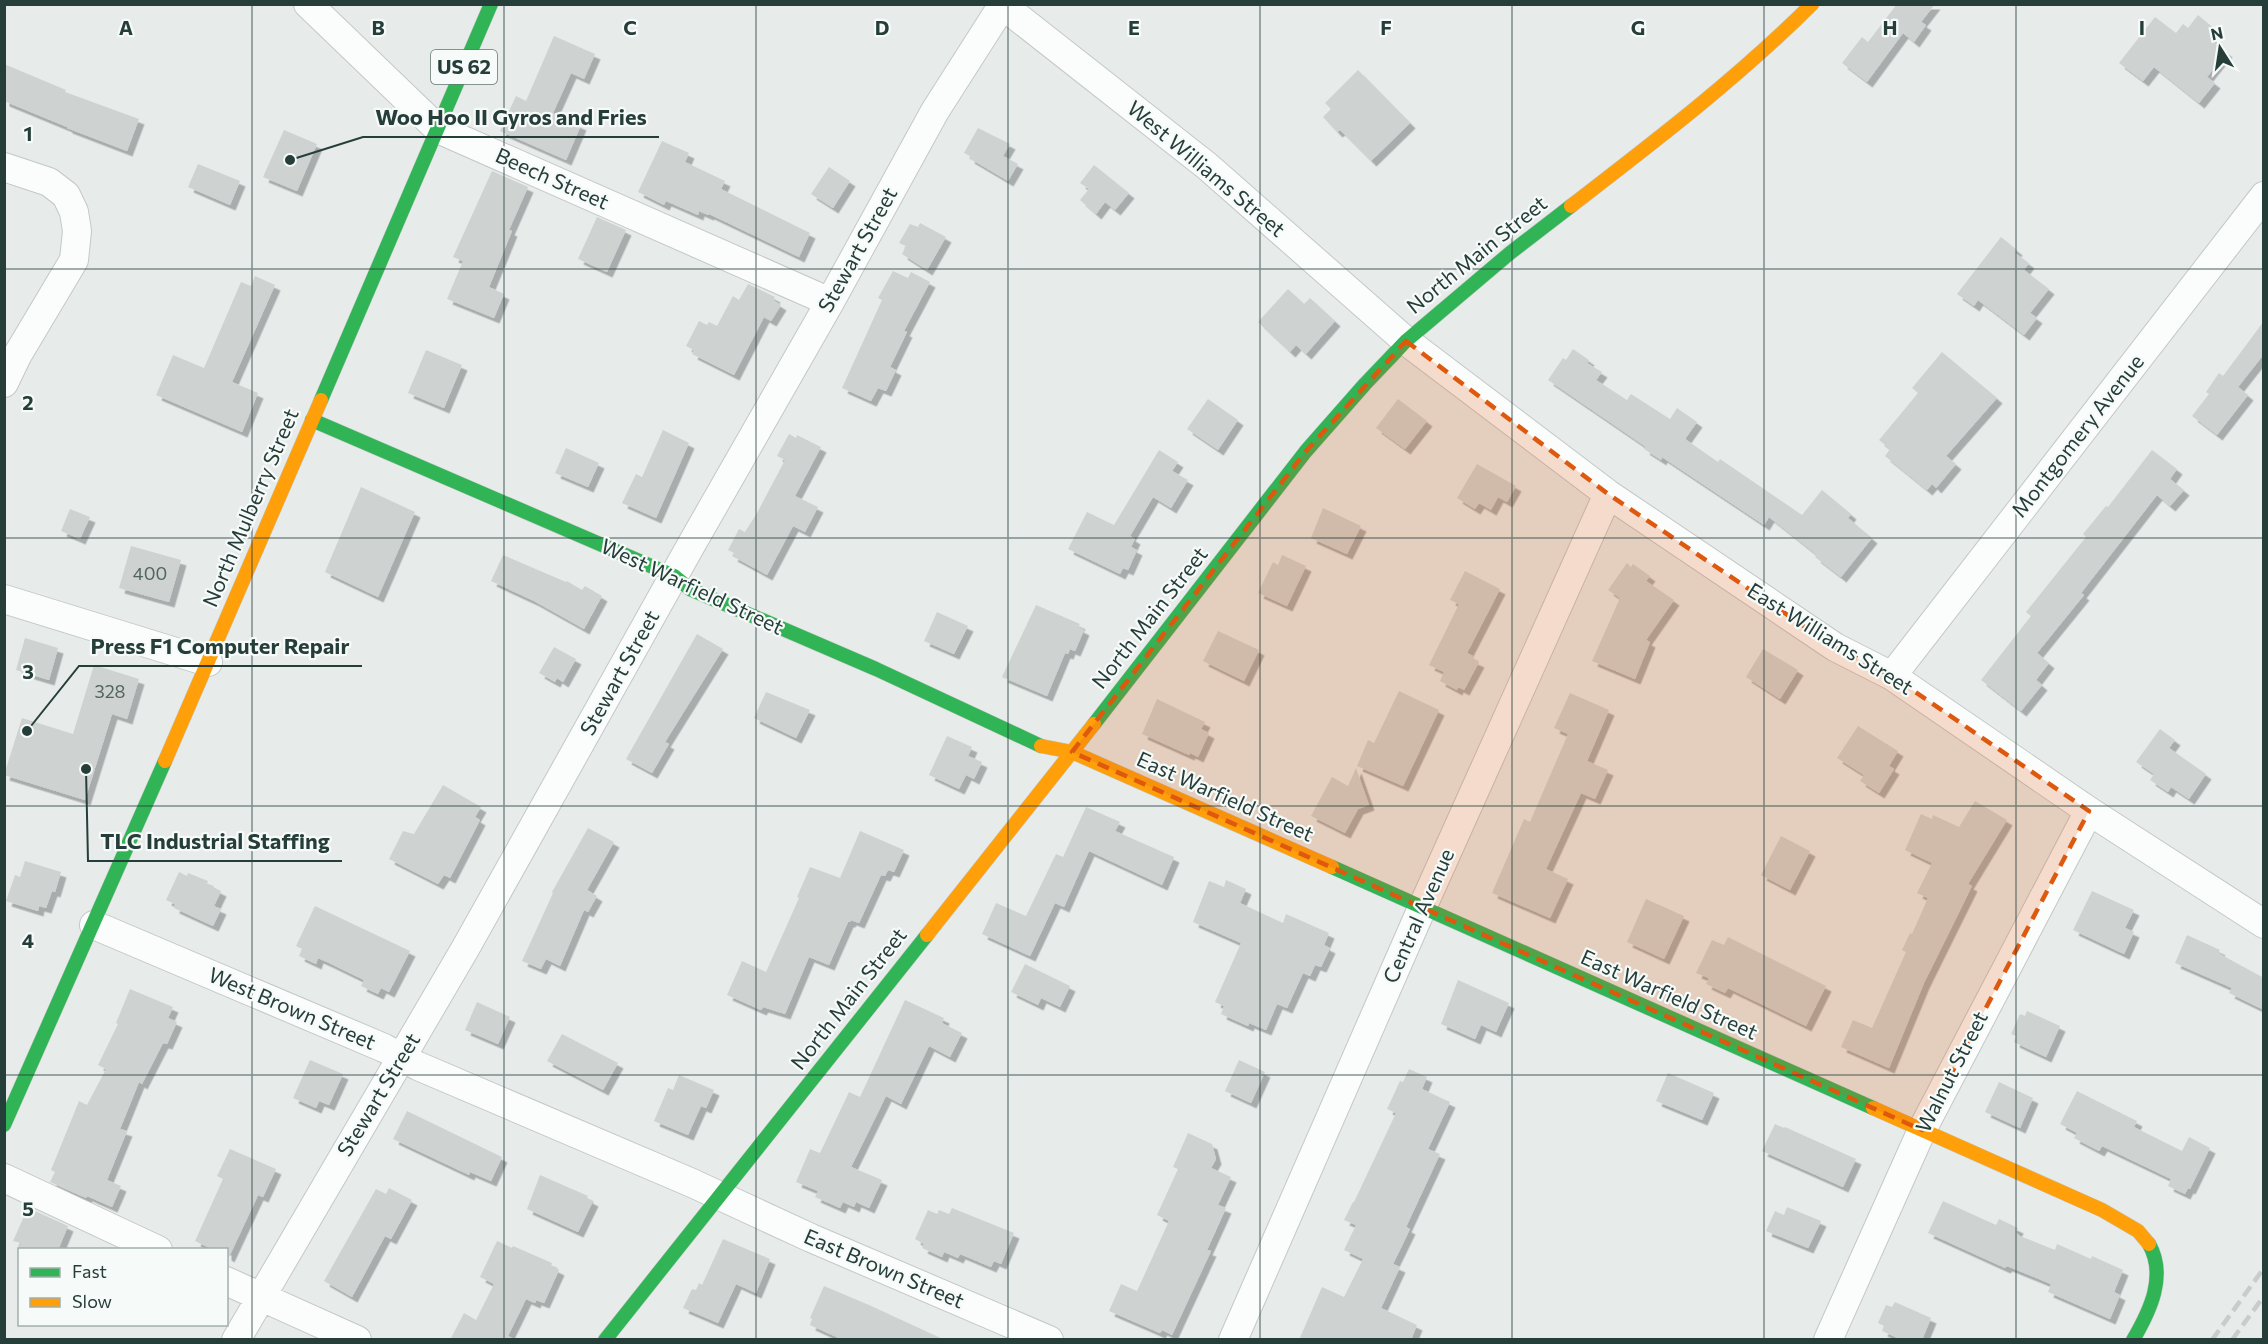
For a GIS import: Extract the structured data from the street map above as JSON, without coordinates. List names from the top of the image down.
{
  "streets": {
    "street": [
      "US 62",
      "West Williams Street",
      "Beech Street",
      "Stewart Street",
      "North Main Street",
      "Montgomery Avenue",
      "North Mulberry Street",
      "West Warfield Street",
      "East Williams Street",
      "East Warfield Street",
      "Central Avenue",
      "West Brown Street",
      "Walnut Street",
      "East Brown Street"
    ]
  },
  "crossings": [
    ["West Williams Street", "Stewart Street"],
    ["West Williams Street", "North Main Street"],
    ["West Williams Street", "East Williams Street"],
    ["Beech Street", "Stewart Street"],
    ["Beech Street", "North Mulberry Street"],
    ["Stewart Street", "West Warfield Street"],
    ["Stewart Street", "West Brown Street"],
    ["North Main Street", "West Warfield Street"],
    ["North Main Street", "East Williams Street"],
    ["North Main Street", "East Warfield Street"],
    ["North Main Street", "West Brown Street"],
    ["North Main Street", "East Brown Street"],
    ["Montgomery Avenue", "East Williams Street"],
    ["North Mulberry Street", "West Warfield Street"],
    ["North Mulberry Street", "West Brown Street"],
    ["West Warfield Street", "East Warfield Street"],
    ["East Williams Street", "Central Avenue"],
    ["East Williams Street", "Walnut Street"],
    ["East Warfield Street", "Central Avenue"],
    ["East Warfield Street", "Walnut Street"],
    ["West Brown Street", "East Brown Street"]
  ],
  "places": ["Woo Hoo II Gyros and Fries", "Press F1 Computer Repair", "TLC Industrial Staffing"],
  "house_numbers": ["400", "328"],
  "legend": ["Fast", "Slow"],
  "north": "top",
  "grid": {
    "columns": [
      "A",
      "B",
      "C",
      "D",
      "E",
      "F",
      "G",
      "H",
      "I"
    ],
    "rows": [
      "1",
      "2",
      "3",
      "4",
      "5"
    ]
  }
}
